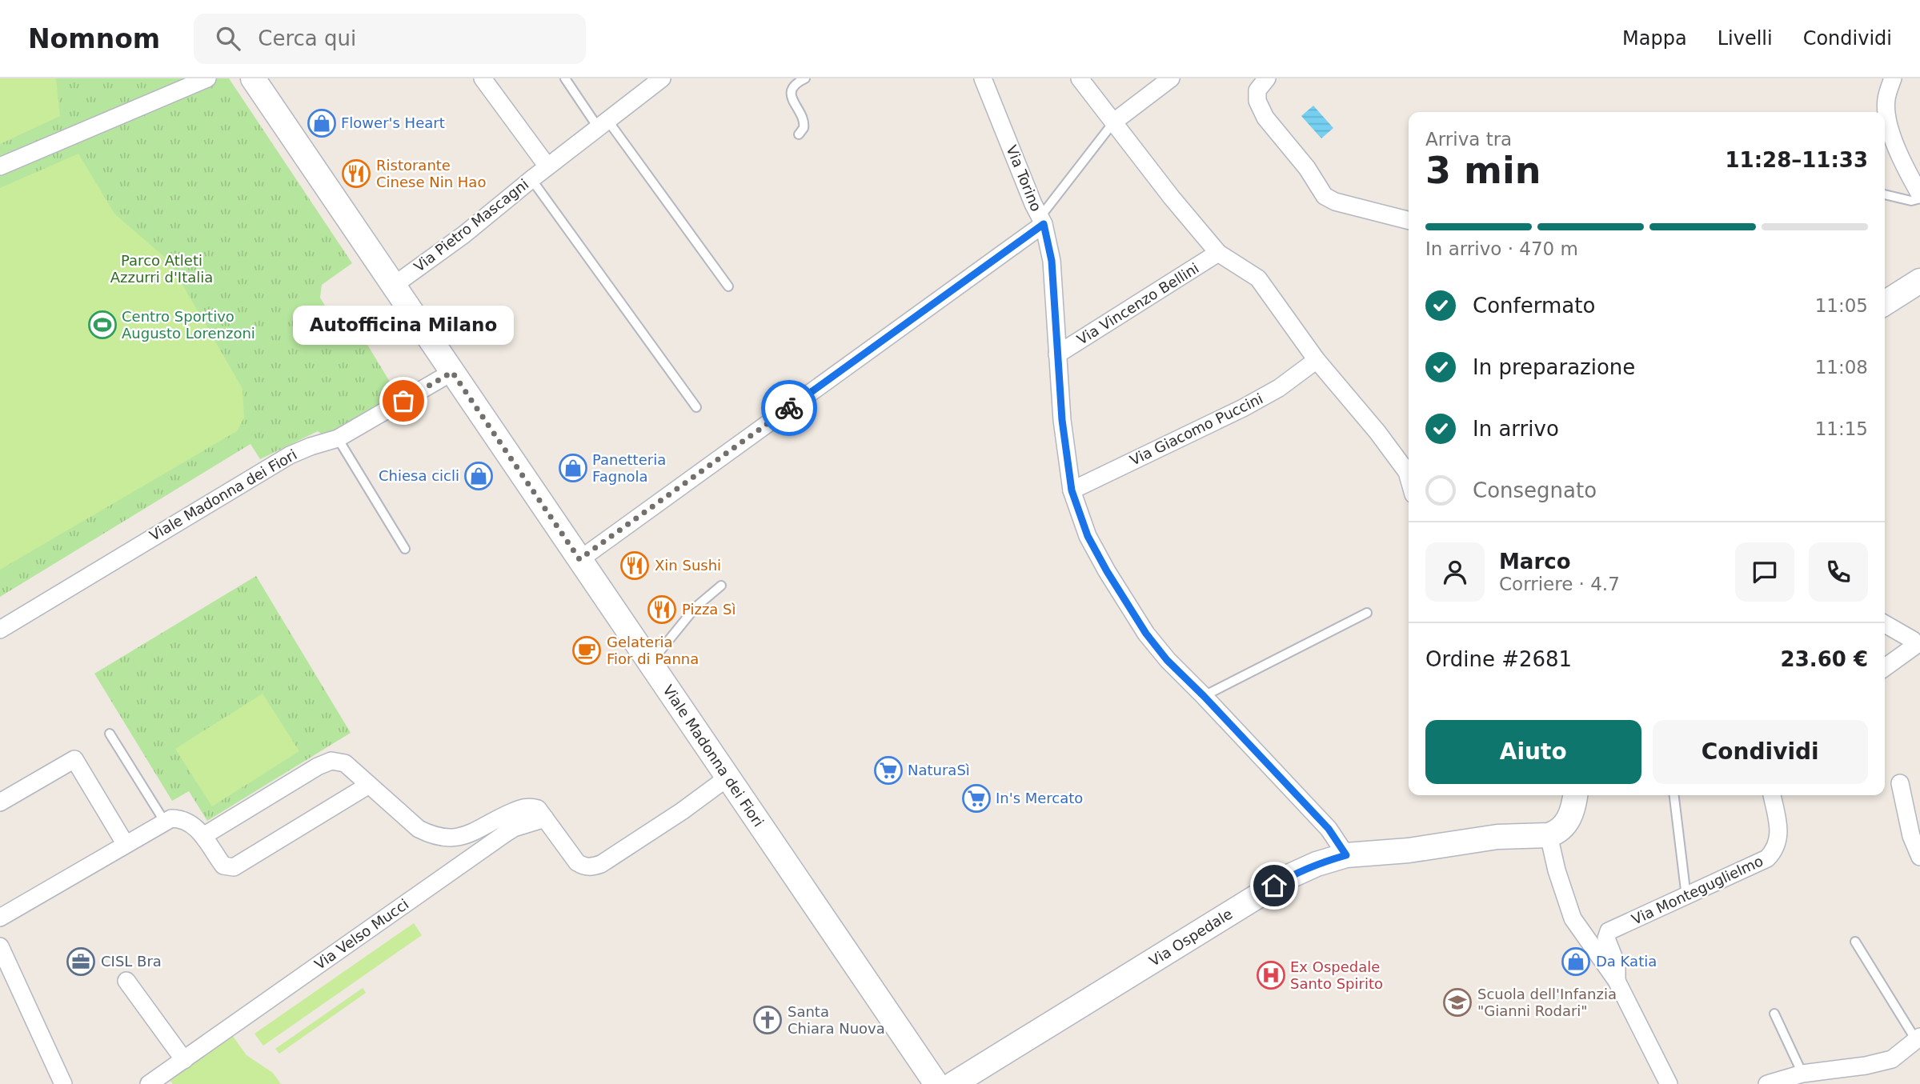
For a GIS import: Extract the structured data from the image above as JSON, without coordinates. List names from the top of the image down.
{
  "streets": {
    "main road": ["Viale Madonna dei Fiori", "Via Ospedale"],
    "street": [
      "Via Torino",
      "Via Pietro Mascagni",
      "Via Vincenzo Bellini",
      "Via Giacomo Puccini",
      "Via Monteguglielmo",
      "Via Velso Mucci"
    ]
  },
  "crossings": [
    ["Via Torino", "Via Vincenzo Bellini"],
    ["Via Torino", "Via Giacomo Puccini"],
    ["Via Torino", "Via Ospedale"],
    ["Via Pietro Mascagni", "Viale Madonna dei Fiori"]
  ],
  "parks": ["Parco Atleti Azzurri d'Italia"],
  "places": {
    "shop": [
      "Flower's Heart",
      "Panetteria Fagnola",
      "Chiesa cicli",
      "Da Katia"
    ],
    "restaurant": ["Ristorante Cinese Nin Hao", "Xin Sushi", "Pizza Sì"],
    "sports": ["Centro Sportivo Augusto Lorenzoni"],
    "other": ["Autofficina Milano"],
    "cafe": ["Gelateria Fior di Panna"],
    "supermarket": ["NaturaSì", "In's Mercato"],
    "office": ["CISL Bra"],
    "hospital": ["Ex Ospedale Santo Spirito"],
    "school or university": ["Scuola dell'Infanzia \"Gianni Rodari\""],
    "church": ["Santa Chiara Nuova"]
  },
  "page": {
    "header": "Nomnom",
    "search": "Cerca qui",
    "nav": ["Mappa", "Livelli", "Condividi"],
    "heading": ["3 min", "Arriva tra", "11:28–11:33"],
    "panel": [
      "Marco",
      "Corriere · 4.7",
      "Ordine #2681",
      "23.60 €"
    ],
    "bar": "In arrivo · 470 m",
    "list": [
      ["Confermato", "11:05"],
      ["In preparazione", "11:08"],
      ["In arrivo", "11:15"],
      "Consegnato"
    ],
    "bubble": "Autofficina Milano",
    "buttons": ["Aiuto", "Condividi"]
  }
}
